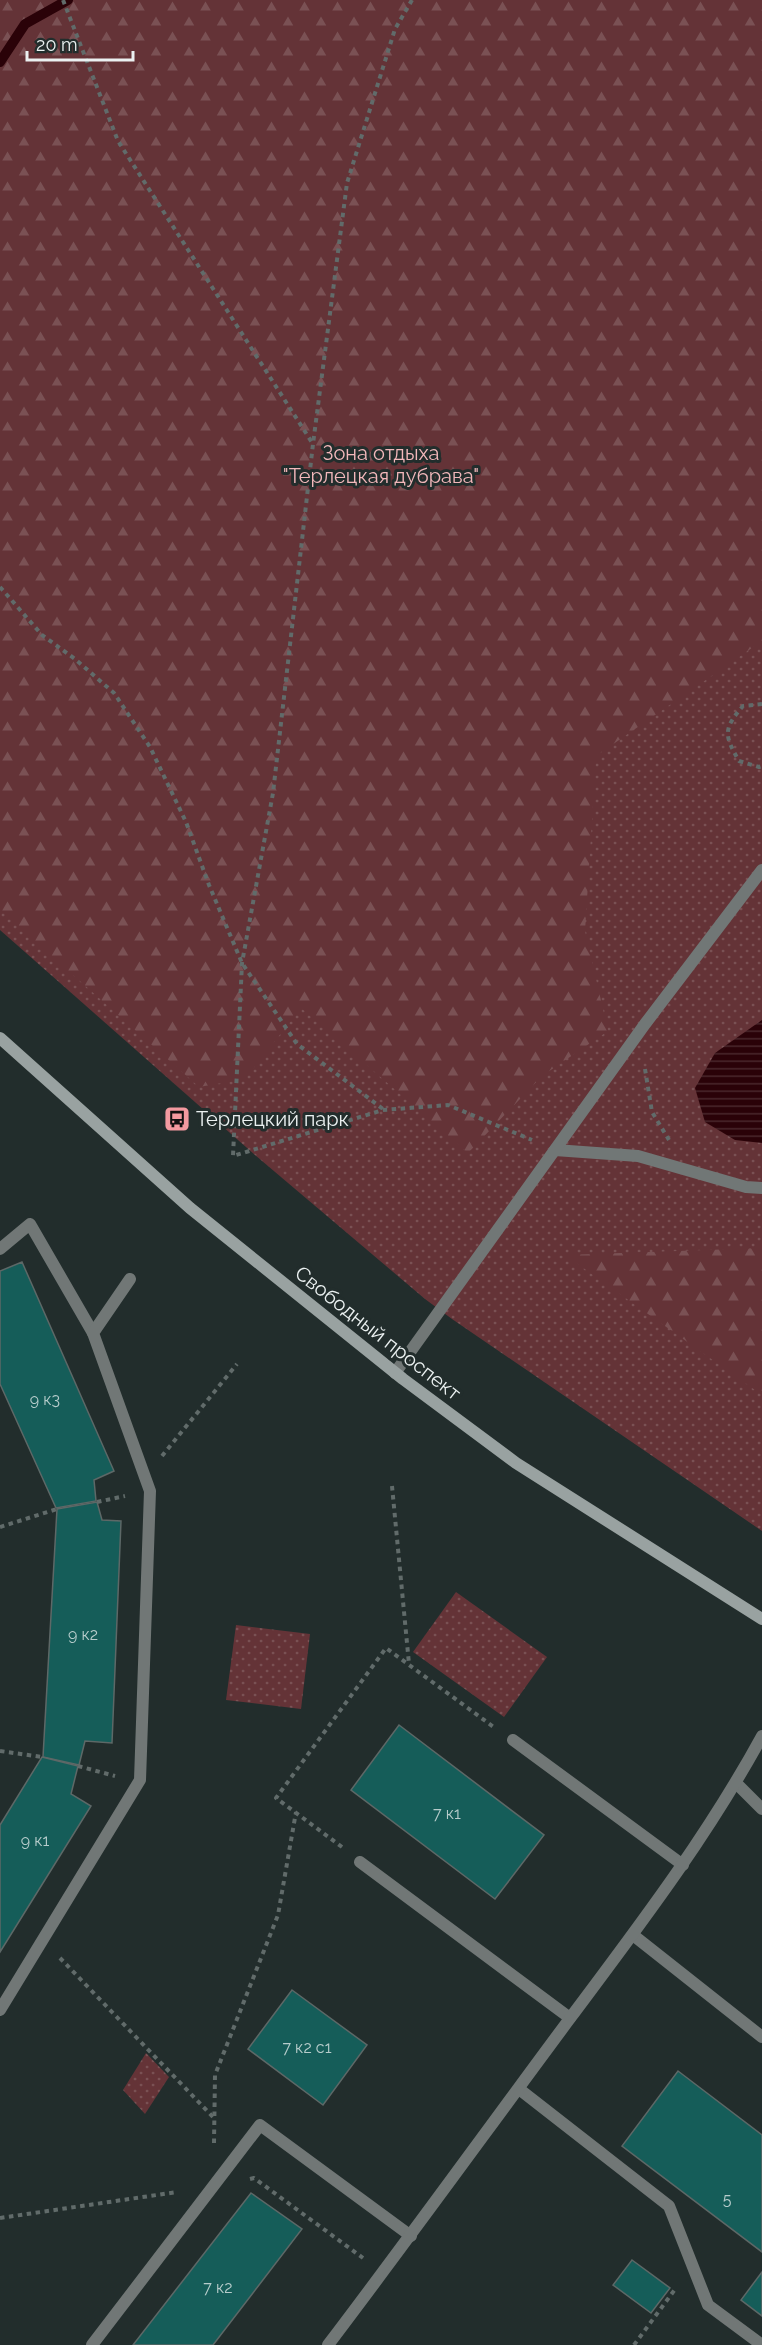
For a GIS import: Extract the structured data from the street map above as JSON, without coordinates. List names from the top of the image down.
{
  "streets": {
    "main road": ["Свободный проспект"]
  },
  "parks": ["Зона отдыха \"Терлецкая дубрава\""],
  "places": {
    "bus stop": ["Терлецкий парк"]
  },
  "house_numbers": [
    "9 к3",
    "9 к2",
    "7 к1",
    "9 к1",
    "7 к2 с1",
    "5",
    "7 к2"
  ],
  "scale_bar": "20 m"
}
